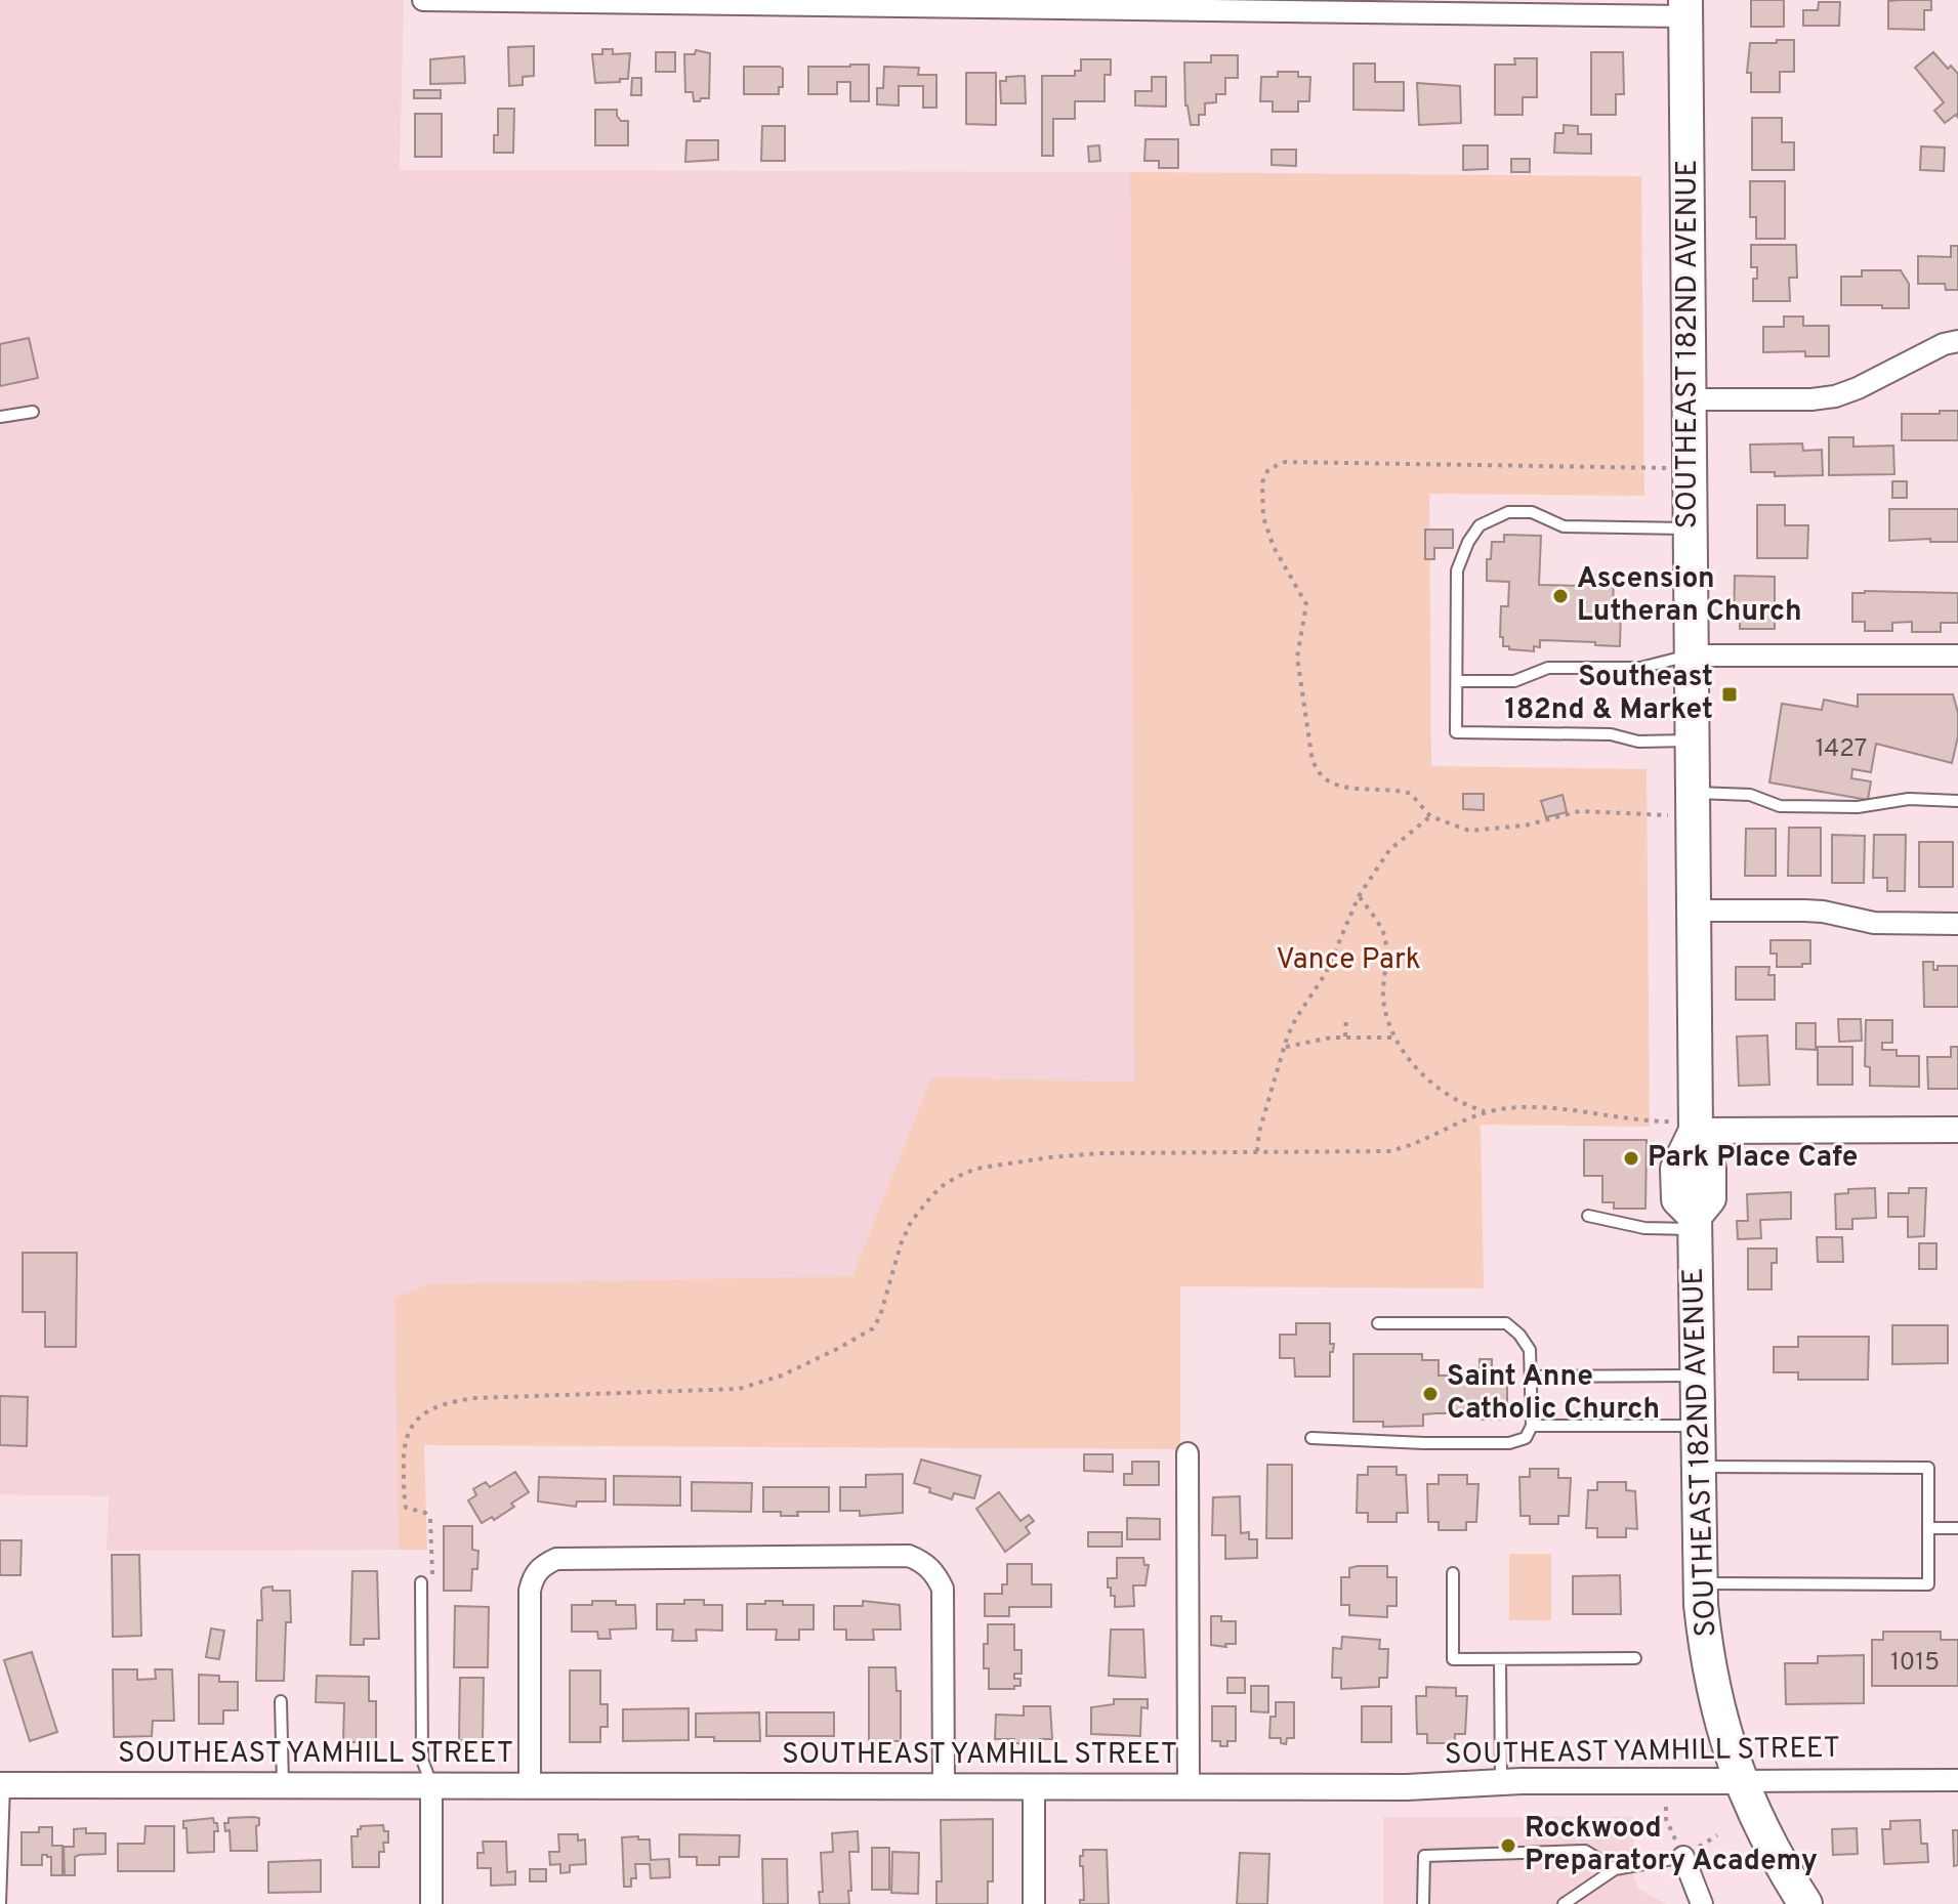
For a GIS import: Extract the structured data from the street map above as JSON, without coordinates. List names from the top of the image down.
{
  "streets": {
    "main road": ["SOUTHEAST 182ND AVENUE"],
    "street": ["SOUTHEAST YAMHILL STREET"]
  },
  "crossings": [
    ["SOUTHEAST 182ND AVENUE", "SOUTHEAST YAMHILL STREET"]
  ],
  "parks": ["Vance Park"],
  "places": {
    "other": [
      "Ascension Lutheran Church",
      "Park Place Cafe",
      "Saint Anne Catholic Church",
      "Rockwood Preparatory Academy"
    ],
    "transit": ["Southeast 182nd & Market"]
  },
  "house_numbers": ["1427", "1015"]
}
